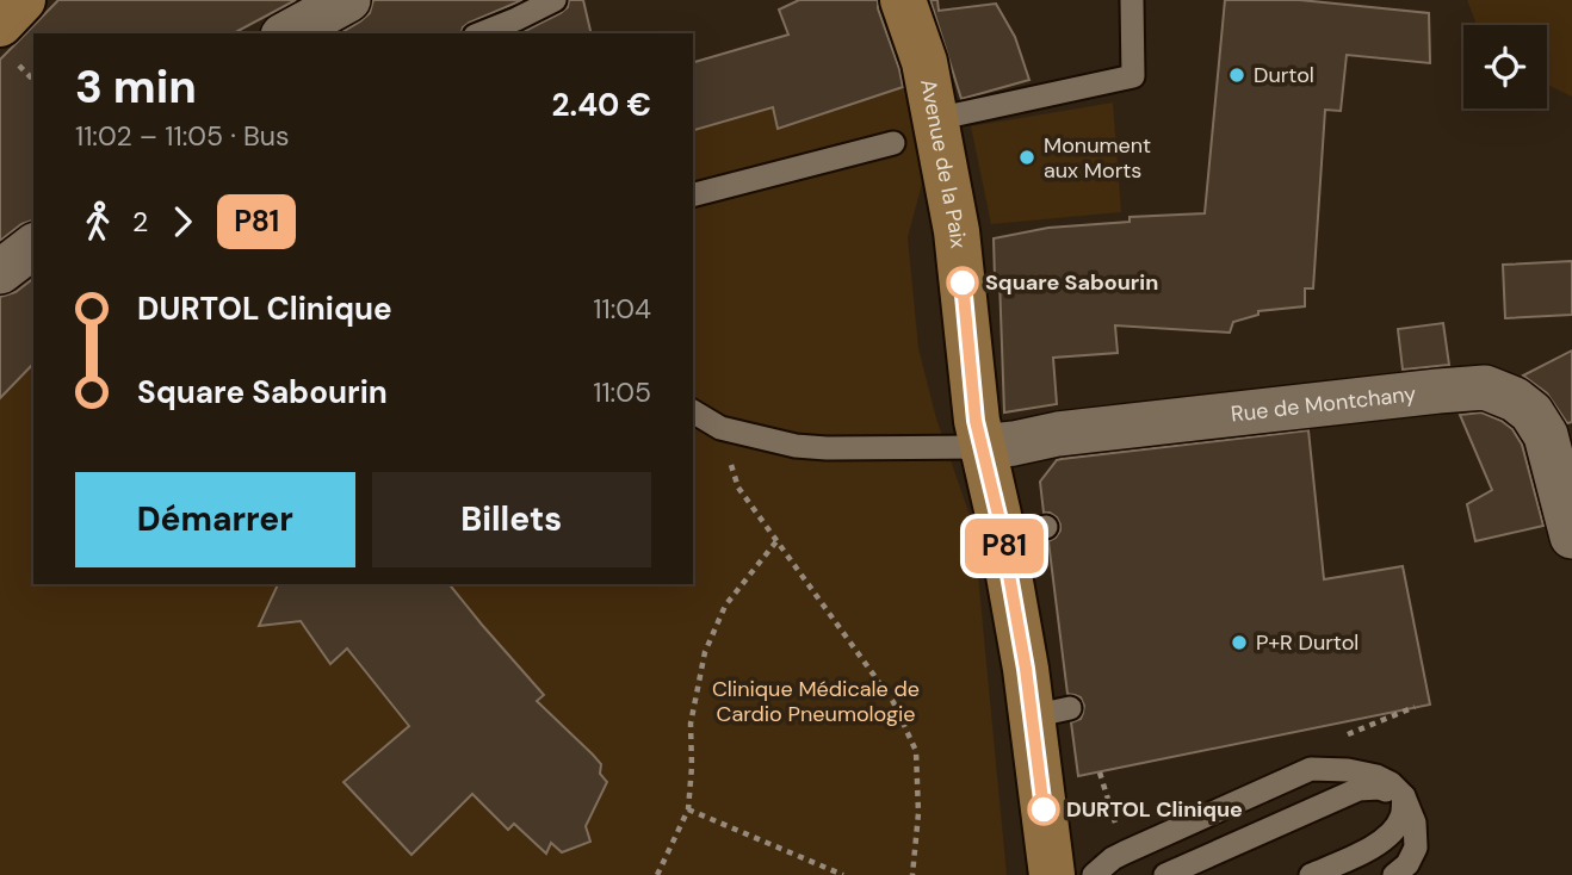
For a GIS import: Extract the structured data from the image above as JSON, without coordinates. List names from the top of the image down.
{
  "streets": {
    "main road": ["Avenue de la Paix"],
    "street": ["Rue de Montchany"]
  },
  "crossings": [
    ["Avenue de la Paix", "Rue de Montchany"]
  ],
  "parks": ["Clinique Médicale de Cardio Pneumologie"],
  "places": [
    "Durtol",
    "Monument aux Morts",
    "Square Sabourin",
    "P+R Durtol",
    "DURTOL Clinique"
  ],
  "lines": ["bus line P81"],
  "page": {
    "on_map": "P81",
    "heading": ["3 min", "11:02 – 11:05 · Bus", "2.40 €"],
    "legs": ["2", "P81"],
    "list": [
      {
        "name": "DURTOL Clinique",
        "value": "11:04"
      },
      {
        "name": "Square Sabourin",
        "value": "11:05"
      }
    ],
    "buttons": ["Démarrer", "Billets"]
  }
}
